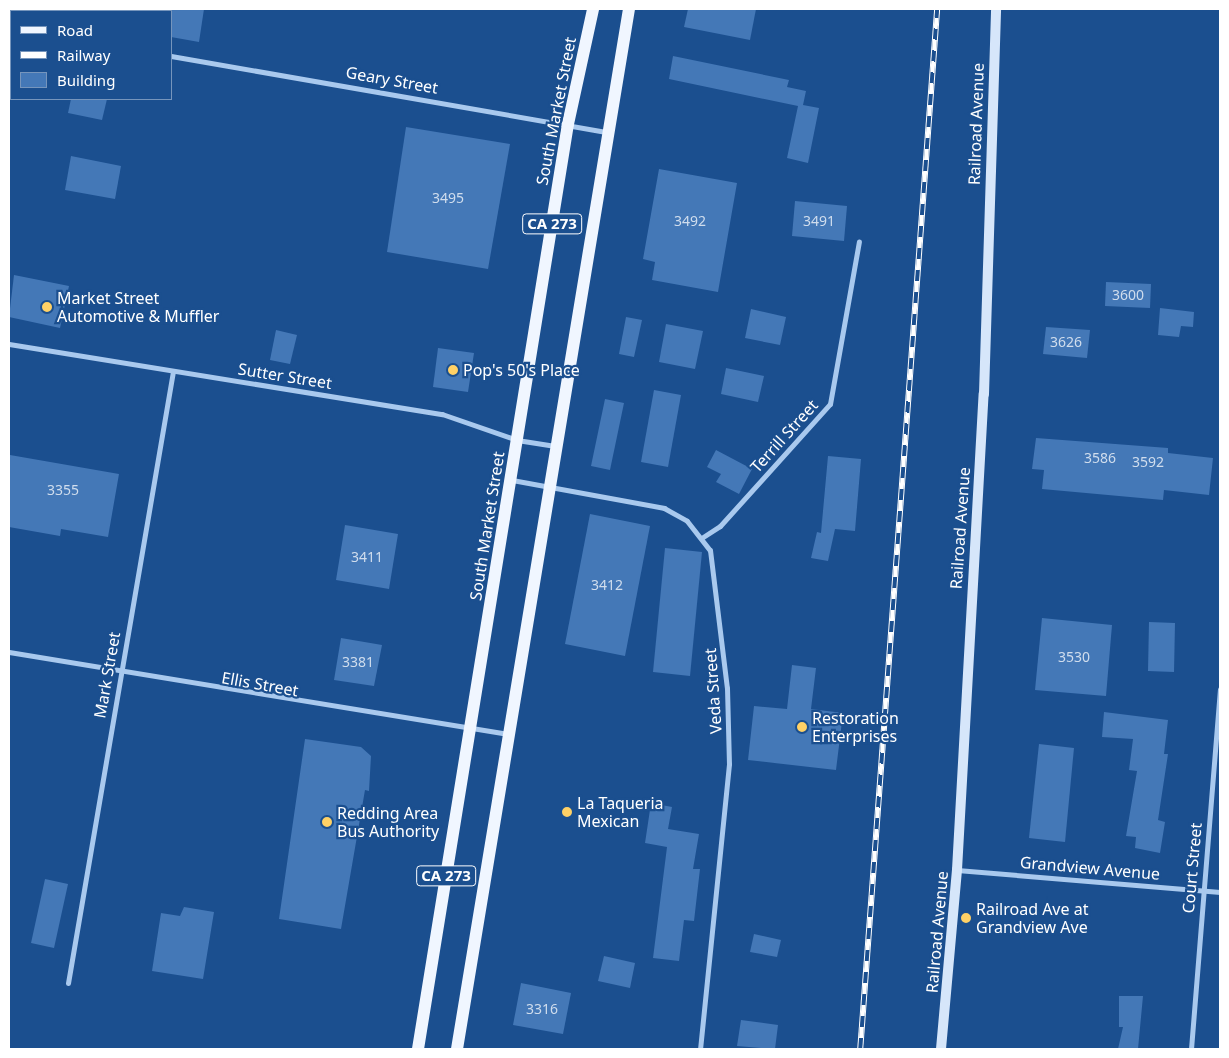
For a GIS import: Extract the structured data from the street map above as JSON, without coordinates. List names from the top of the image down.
{
  "streets": {
    "main road": ["South Market Street", "Railroad Avenue", "CA 273"],
    "street": [
      "Geary Street",
      "Sutter Street",
      "Terrill Street",
      "Mark Street",
      "Ellis Street",
      "Veda Street",
      "Grandview Avenue",
      "Court Street"
    ]
  },
  "crossings": [
    ["Geary Street", "South Market Street"],
    ["Geary Street", "CA 273"],
    ["South Market Street", "Sutter Street"],
    ["South Market Street", "Ellis Street"],
    ["South Market Street", "Veda Street"],
    ["Railroad Avenue", "Grandview Avenue"],
    ["CA 273", "Sutter Street"],
    ["CA 273", "Ellis Street"],
    ["CA 273", "Veda Street"],
    ["Sutter Street", "Mark Street"],
    ["Terrill Street", "Veda Street"],
    ["Mark Street", "Ellis Street"],
    ["Grandview Avenue", "Court Street"]
  ],
  "places": [
    "Market Street Automotive & Muffler",
    "Pop's 50's Place",
    "Restoration Enterprises",
    "La Taqueria Mexican",
    "Redding Area Bus Authority",
    "Railroad Ave at Grandview Ave"
  ],
  "house_numbers": [
    "3495",
    "3492",
    "3491",
    "3600",
    "3626",
    "3586",
    "3592",
    "3355",
    "3411",
    "3412",
    "3530",
    "3381",
    "3316"
  ],
  "legend": ["Road", "Railway", "Building"]
}
